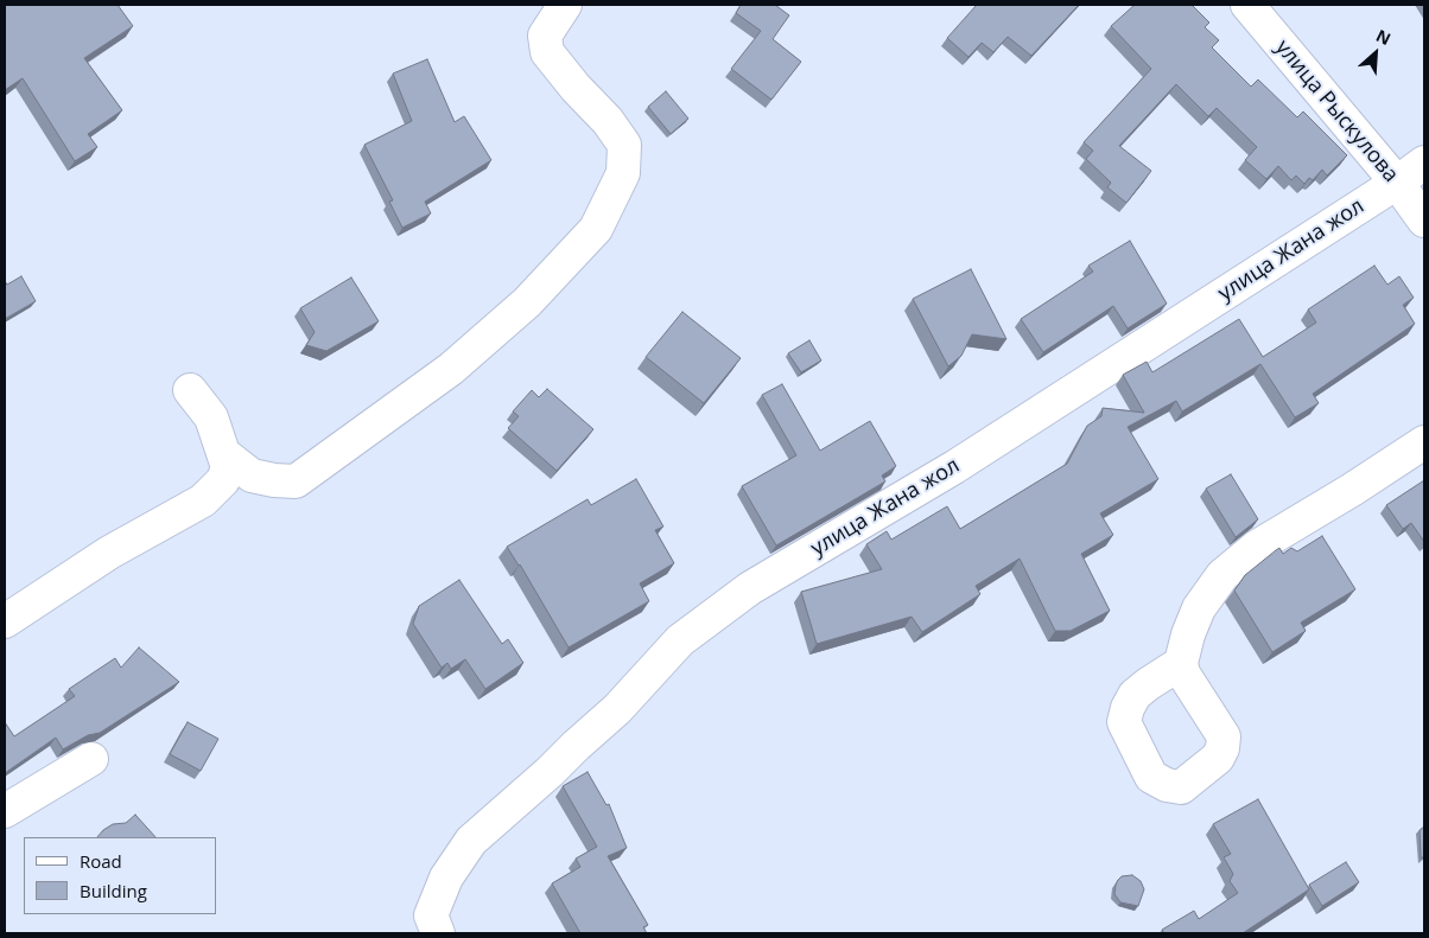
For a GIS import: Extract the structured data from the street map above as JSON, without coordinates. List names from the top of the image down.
{
  "streets": {
    "street": ["улица Рыскулова", "улица Жана жол"]
  },
  "crossings": [
    ["улица Рыскулова", "улица Жана жол"]
  ],
  "legend": ["Road", "Building"],
  "north": "top right"
}
